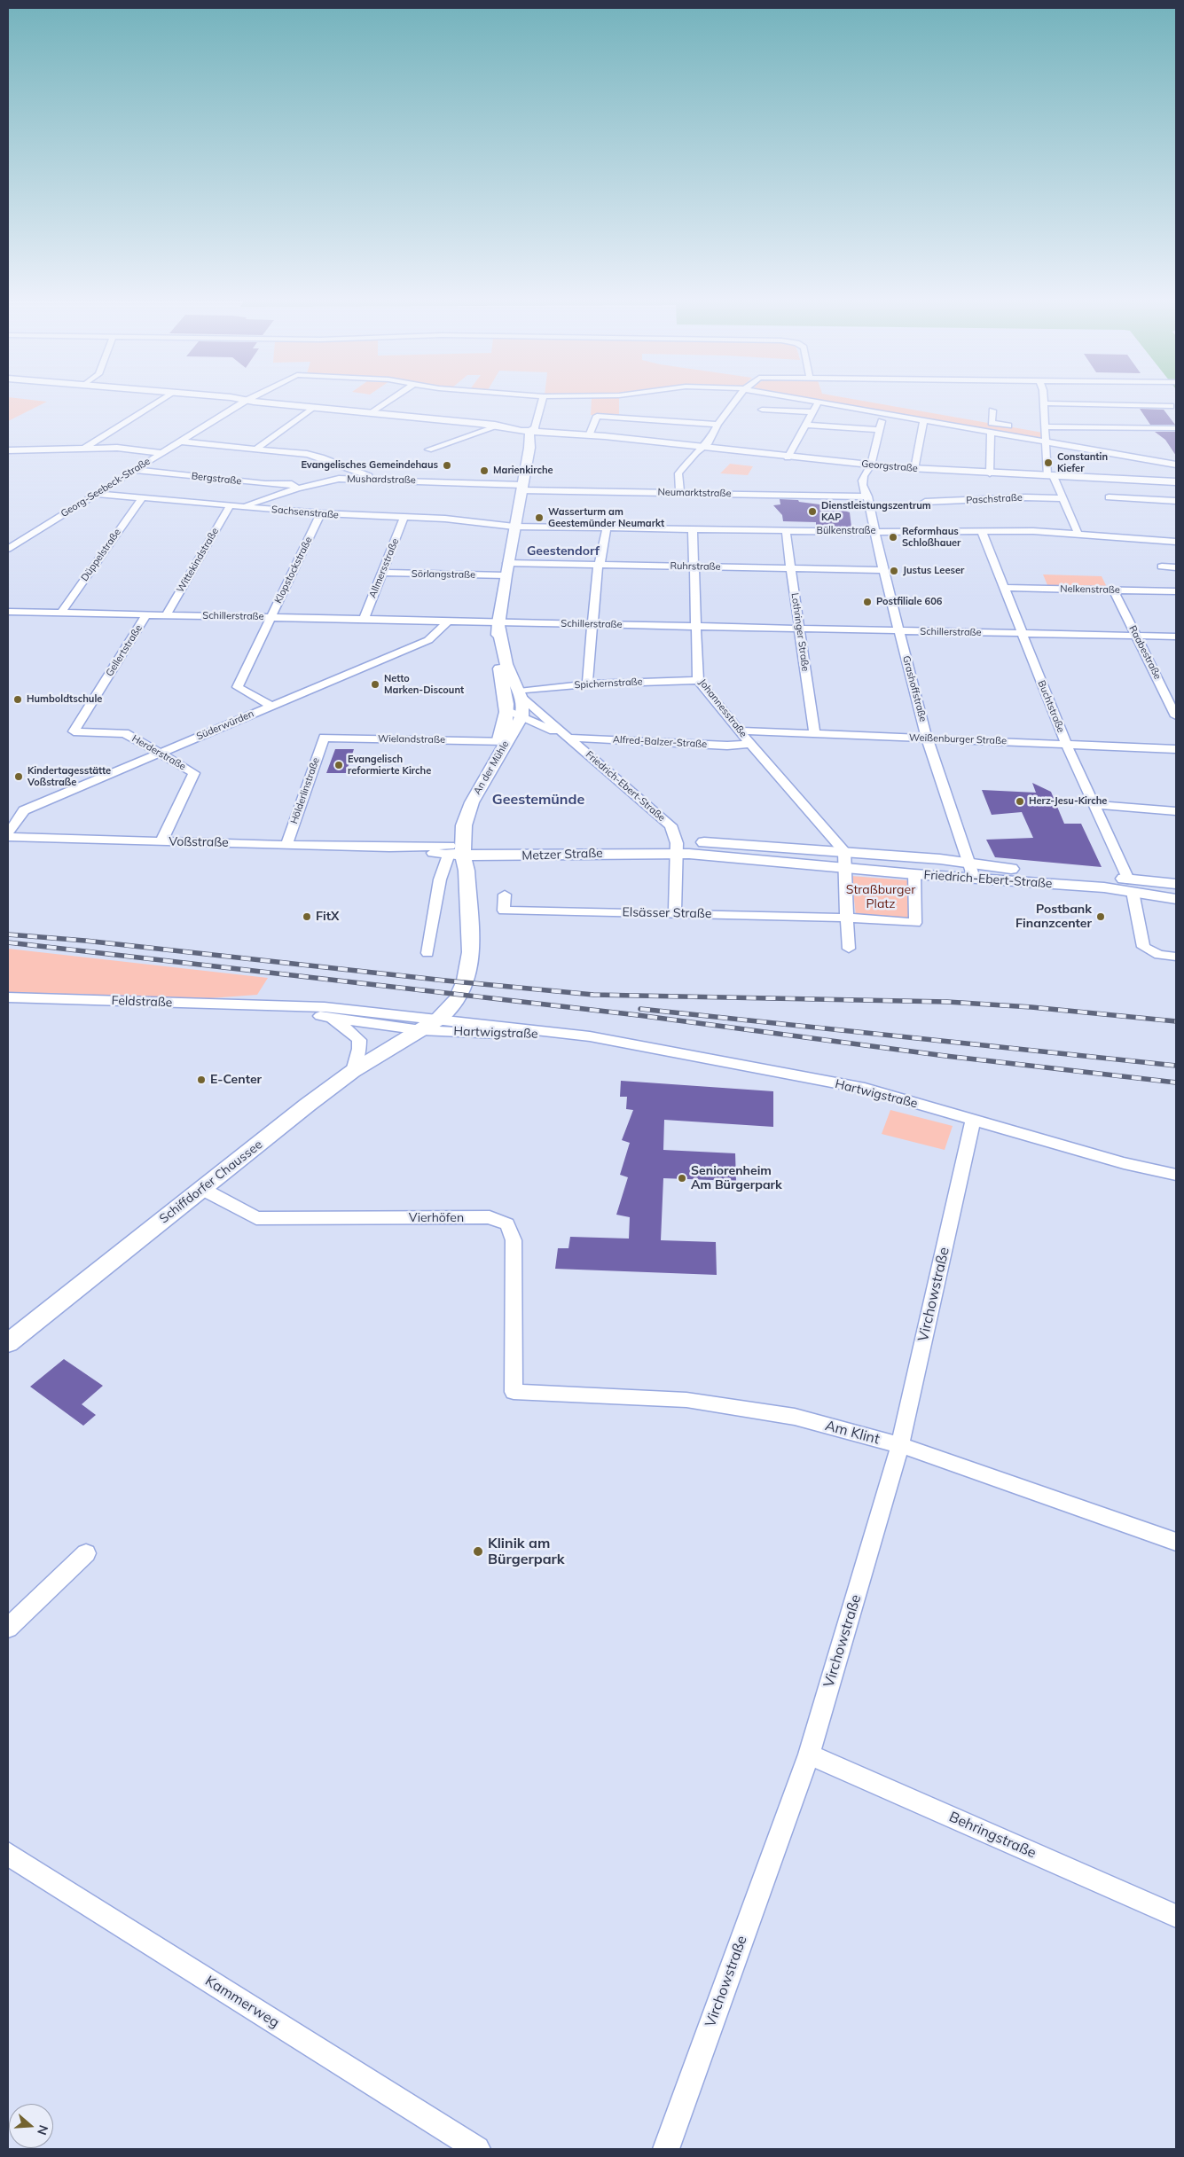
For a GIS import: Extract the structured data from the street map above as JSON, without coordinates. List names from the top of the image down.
{
  "streets": {
    "main road": [
      "Georgstraße",
      "An der Mühle",
      "Friedrich-Ebert-Straße",
      "Metzer Straße",
      "Schiffdorfer Chaussee"
    ],
    "street": [
      "Bergstraße",
      "Mushardstraße",
      "Georg-Seebeck-Straße",
      "Neumarktstraße",
      "Paschstraße",
      "Sachsenstraße",
      "Bülkenstraße",
      "Düppelstraße",
      "Wittekindstraße",
      "Ruhrstraße",
      "Allmersstraße",
      "Klopstockstraße",
      "Sörlangstraße",
      "Nelkenstraße",
      "Schillerstraße",
      "Lothringer Straße",
      "Gellertstraße",
      "Raabestraße",
      "Spichernstraße",
      "Grashoffstraße",
      "Buchtstraße",
      "Johannesstraße",
      "Süderwürden",
      "Wielandstraße",
      "Weißenburger Straße",
      "Alfred-Balzer-Straße",
      "Herderstraße",
      "Hölderlinstraße",
      "Voßstraße",
      "Elsässer Straße",
      "Feldstraße",
      "Hartwigstraße",
      "Vierhöfen",
      "Virchowstraße",
      "Am Klint",
      "Behringstraße",
      "Kammerweg"
    ]
  },
  "crossings": [
    ["Georgstraße", "Georg-Seebeck-Straße"],
    ["Georgstraße", "Grashoffstraße"],
    ["Georgstraße", "An der Mühle"],
    ["Bergstraße", "Mushardstraße"],
    ["Bergstraße", "Georg-Seebeck-Straße"],
    ["Mushardstraße", "Neumarktstraße"],
    ["Mushardstraße", "Sachsenstraße"],
    ["Mushardstraße", "An der Mühle"],
    ["Georg-Seebeck-Straße", "Sachsenstraße"],
    ["Neumarktstraße", "Grashoffstraße"],
    ["Neumarktstraße", "An der Mühle"],
    ["Sachsenstraße", "Bülkenstraße"],
    ["Sachsenstraße", "Düppelstraße"],
    ["Sachsenstraße", "Wittekindstraße"],
    ["Sachsenstraße", "Allmersstraße"],
    ["Sachsenstraße", "Klopstockstraße"],
    ["Sachsenstraße", "An der Mühle"],
    ["Bülkenstraße", "Lothringer Straße"],
    ["Bülkenstraße", "Grashoffstraße"],
    ["Bülkenstraße", "Buchtstraße"],
    ["Bülkenstraße", "Johannesstraße"],
    ["Bülkenstraße", "An der Mühle"],
    ["Düppelstraße", "Schillerstraße"],
    ["Wittekindstraße", "Schillerstraße"],
    ["Ruhrstraße", "Sörlangstraße"],
    ["Ruhrstraße", "Lothringer Straße"],
    ["Ruhrstraße", "Grashoffstraße"],
    ["Ruhrstraße", "Johannesstraße"],
    ["Ruhrstraße", "An der Mühle"],
    ["Allmersstraße", "Sörlangstraße"],
    ["Allmersstraße", "Schillerstraße"],
    ["Klopstockstraße", "Schillerstraße"],
    ["Klopstockstraße", "Süderwürden"],
    ["Sörlangstraße", "An der Mühle"],
    ["Nelkenstraße", "Raabestraße"],
    ["Nelkenstraße", "Buchtstraße"],
    ["Schillerstraße", "Lothringer Straße"],
    ["Schillerstraße", "Gellertstraße"],
    ["Schillerstraße", "Raabestraße"],
    ["Schillerstraße", "Grashoffstraße"],
    ["Schillerstraße", "Buchtstraße"],
    ["Schillerstraße", "Johannesstraße"],
    ["Schillerstraße", "Süderwürden"],
    ["Schillerstraße", "An der Mühle"],
    ["Lothringer Straße", "Weißenburger Straße"],
    ["Gellertstraße", "Herderstraße"],
    ["Spichernstraße", "Johannesstraße"],
    ["Spichernstraße", "An der Mühle"],
    ["Spichernstraße", "Friedrich-Ebert-Straße"],
    ["Grashoffstraße", "Weißenburger Straße"],
    ["Grashoffstraße", "Friedrich-Ebert-Straße"],
    ["Buchtstraße", "Weißenburger Straße"],
    ["Buchtstraße", "Friedrich-Ebert-Straße"],
    ["Johannesstraße", "Weißenburger Straße"],
    ["Johannesstraße", "Alfred-Balzer-Straße"],
    ["Johannesstraße", "Friedrich-Ebert-Straße"],
    ["Süderwürden", "Herderstraße"],
    ["Süderwürden", "Voßstraße"],
    ["Wielandstraße", "An der Mühle"],
    ["Wielandstraße", "Hölderlinstraße"],
    ["Alfred-Balzer-Straße", "Friedrich-Ebert-Straße"],
    ["Herderstraße", "Voßstraße"],
    ["An der Mühle", "Friedrich-Ebert-Straße"],
    ["An der Mühle", "Voßstraße"],
    ["An der Mühle", "Metzer Straße"],
    ["An der Mühle", "Feldstraße"],
    ["An der Mühle", "Hartwigstraße"],
    ["An der Mühle", "Schiffdorfer Chaussee"],
    ["Friedrich-Ebert-Straße", "Metzer Straße"],
    ["Hölderlinstraße", "Voßstraße"],
    ["Voßstraße", "Metzer Straße"],
    ["Feldstraße", "Hartwigstraße"],
    ["Feldstraße", "Schiffdorfer Chaussee"],
    ["Hartwigstraße", "Schiffdorfer Chaussee"],
    ["Hartwigstraße", "Virchowstraße"],
    ["Schiffdorfer Chaussee", "Vierhöfen"],
    ["Vierhöfen", "Am Klint"],
    ["Virchowstraße", "Am Klint"],
    ["Virchowstraße", "Behringstraße"]
  ],
  "districts": ["Geestendorf", "Geestemünde"],
  "parks": ["Straßburger Platz"],
  "places": [
    "Constantin Kiefer",
    "Evangelisches Gemeindehaus",
    "Marienkirche",
    "Dienstleistungszentrum KAP",
    "Wasserturm am Geestemünder Neumarkt",
    "Reformhaus Schloßhauer",
    "Justus Leeser",
    "Postfiliale 606",
    "Netto Marken-Discount",
    "Humboldtschule",
    "Evangelisch reformierte Kirche",
    "Kindertagesstätte Voßstraße",
    "Herz-Jesu-Kirche",
    "FitX",
    "Postbank Finanzcenter",
    "E-Center",
    "Seniorenheim Am Bürgerpark",
    "Klinik am Bürgerpark"
  ],
  "north": "right"
}
